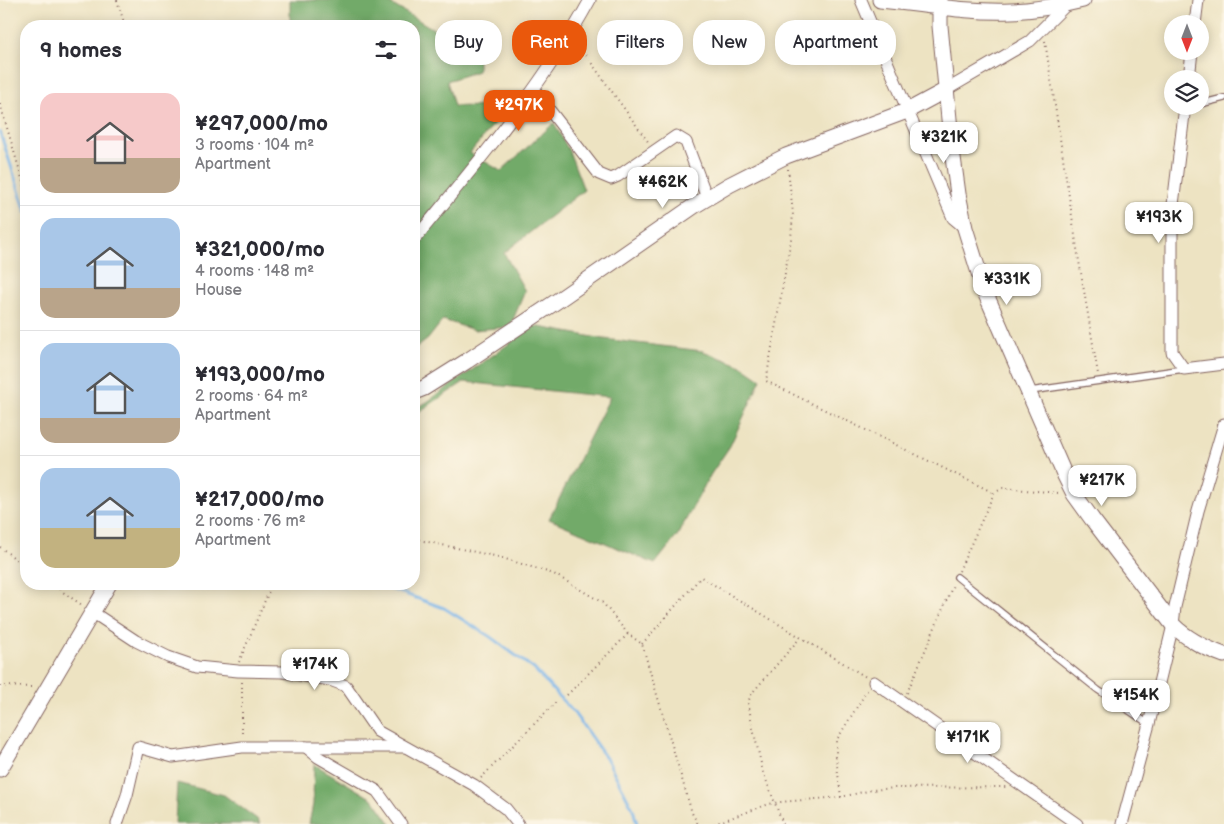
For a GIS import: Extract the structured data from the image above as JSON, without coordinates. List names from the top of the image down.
{
  "north": "bottom",
  "page": {
    "chip": [
      "Buy",
      "Rent",
      "Filters",
      "New",
      "Apartment"
    ],
    "heading": "9 homes",
    "list": [
      {
        "name": "¥297,000/mo",
        "note": "3 rooms · 104 m² · Apartment"
      },
      {
        "name": "¥321,000/mo",
        "note": "4 rooms · 148 m² · House"
      },
      {
        "name": "¥193,000/mo",
        "note": "2 rooms · 64 m² · Apartment"
      },
      {
        "name": "¥217,000/mo",
        "note": "2 rooms · 76 m² · Apartment"
      }
    ],
    "price": [
      "¥297K",
      "¥321K",
      "¥462K",
      "¥193K",
      "¥331K",
      "¥217K",
      "¥174K",
      "¥154K",
      "¥171K"
    ]
  }
}
